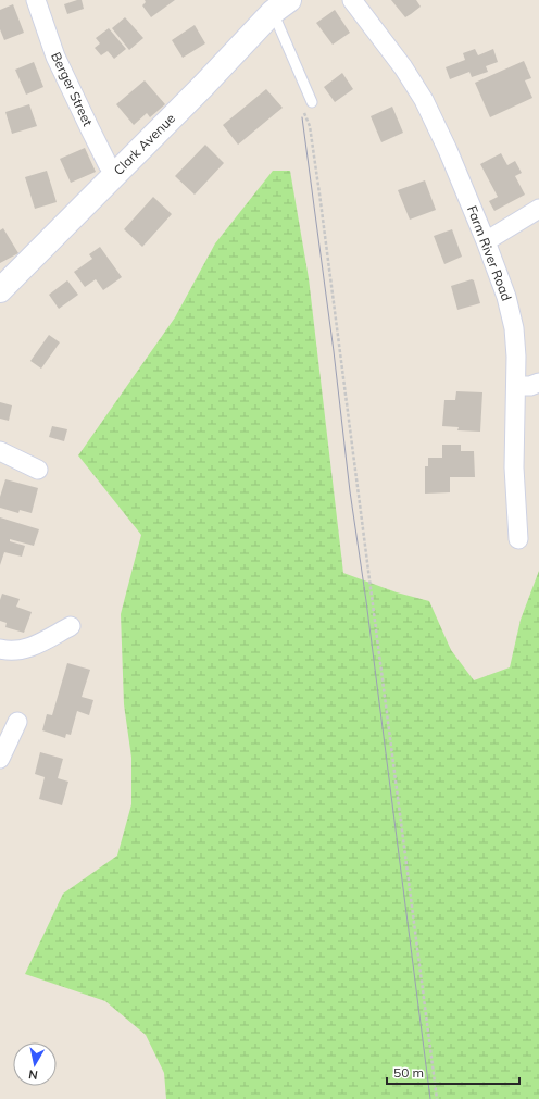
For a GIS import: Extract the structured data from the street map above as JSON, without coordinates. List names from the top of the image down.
{
  "streets": {
    "street": ["Berger Street", "Clark Avenue", "Farm River Road"]
  },
  "crossings": [
    ["Berger Street", "Clark Avenue"]
  ],
  "scale_bar": "50 m",
  "north": "bottom"
}
